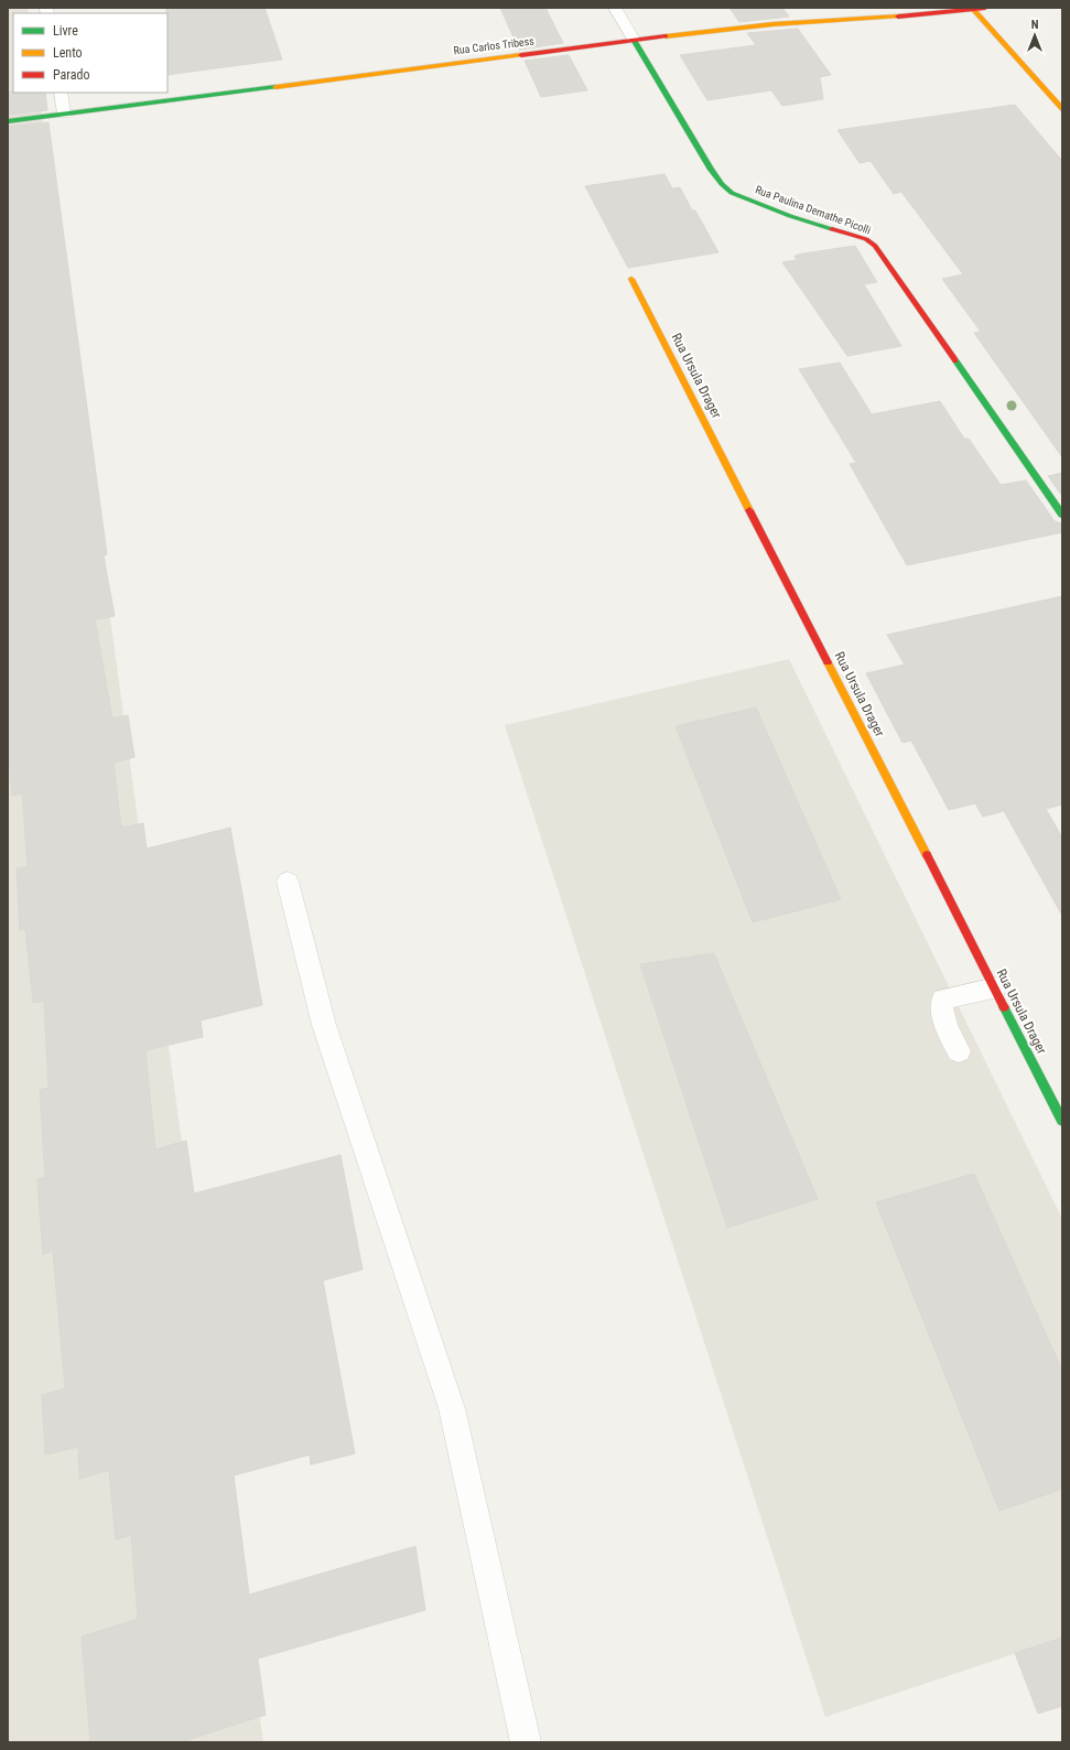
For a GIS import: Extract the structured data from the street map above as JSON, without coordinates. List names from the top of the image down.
{
  "streets": {
    "street": ["Rua Carlos Tribess", "Rua Paulina Demathe Picolli", "Rua Ursula Drager"]
  },
  "crossings": [
    ["Rua Carlos Tribess", "Rua Paulina Demathe Picolli"]
  ],
  "legend": ["Livre", "Lento", "Parado"],
  "north": "top"
}
